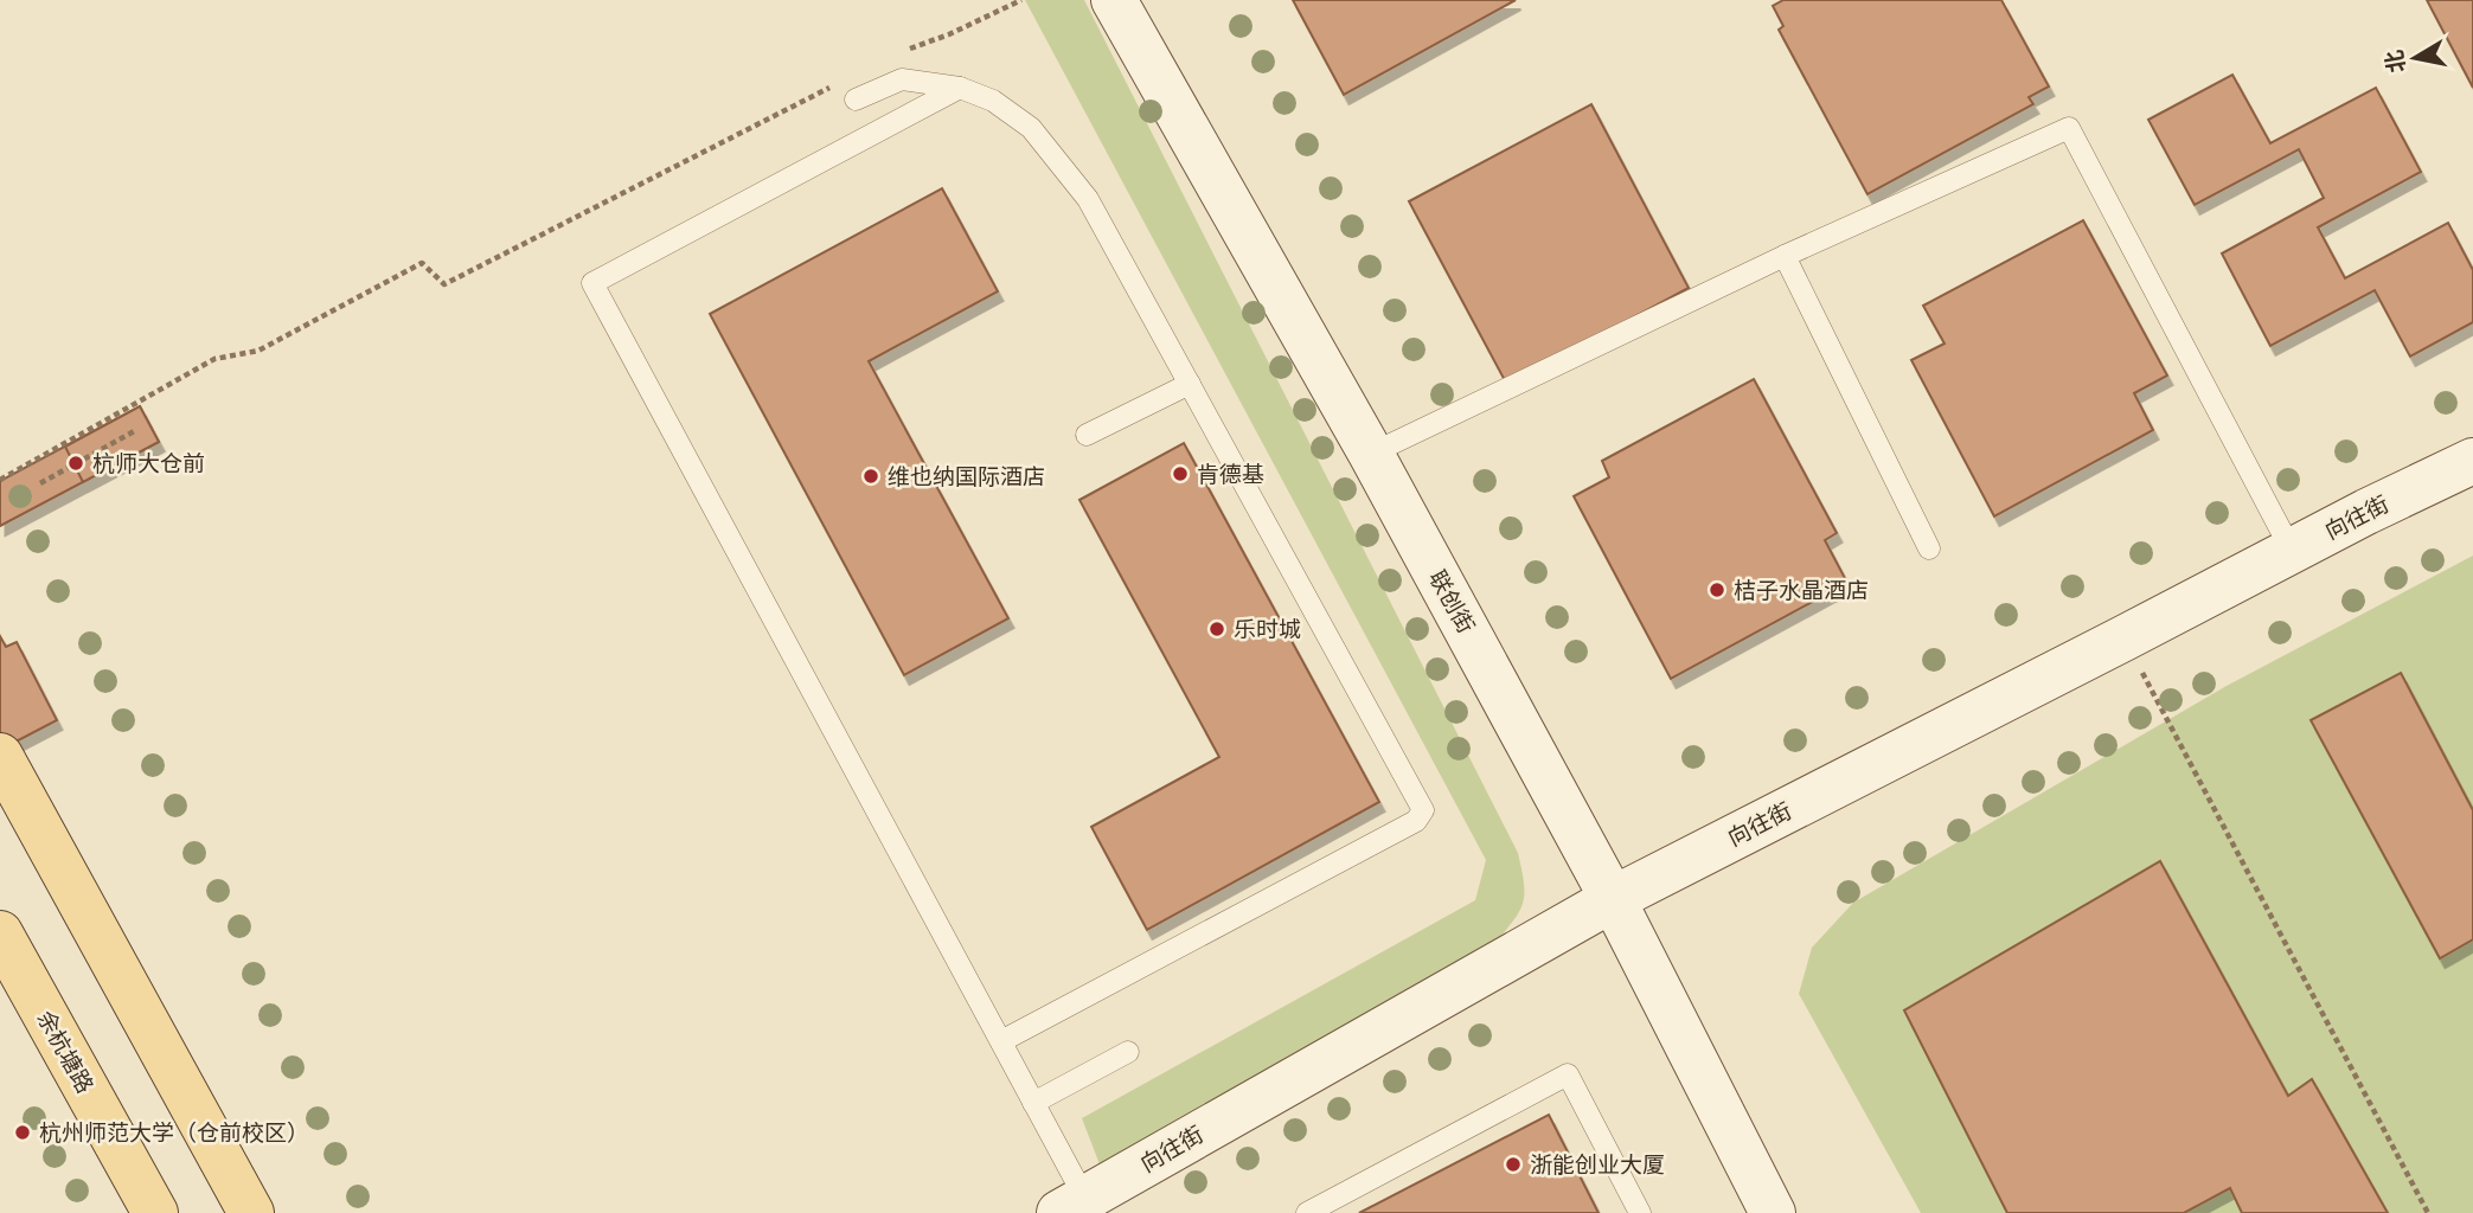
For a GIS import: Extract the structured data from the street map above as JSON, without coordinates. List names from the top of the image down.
{
  "streets": {
    "main road": ["余杭塘路"],
    "street": ["向往街", "联创街"]
  },
  "crossings": [
    ["向往街", "联创街"]
  ],
  "places": [
    "杭师大仓前",
    "肯德基",
    "维也纳国际酒店",
    "桔子水晶酒店",
    "乐时城",
    "杭州师范大学（仓前校区）",
    "浙能创业大厦"
  ],
  "north": "left"
}
